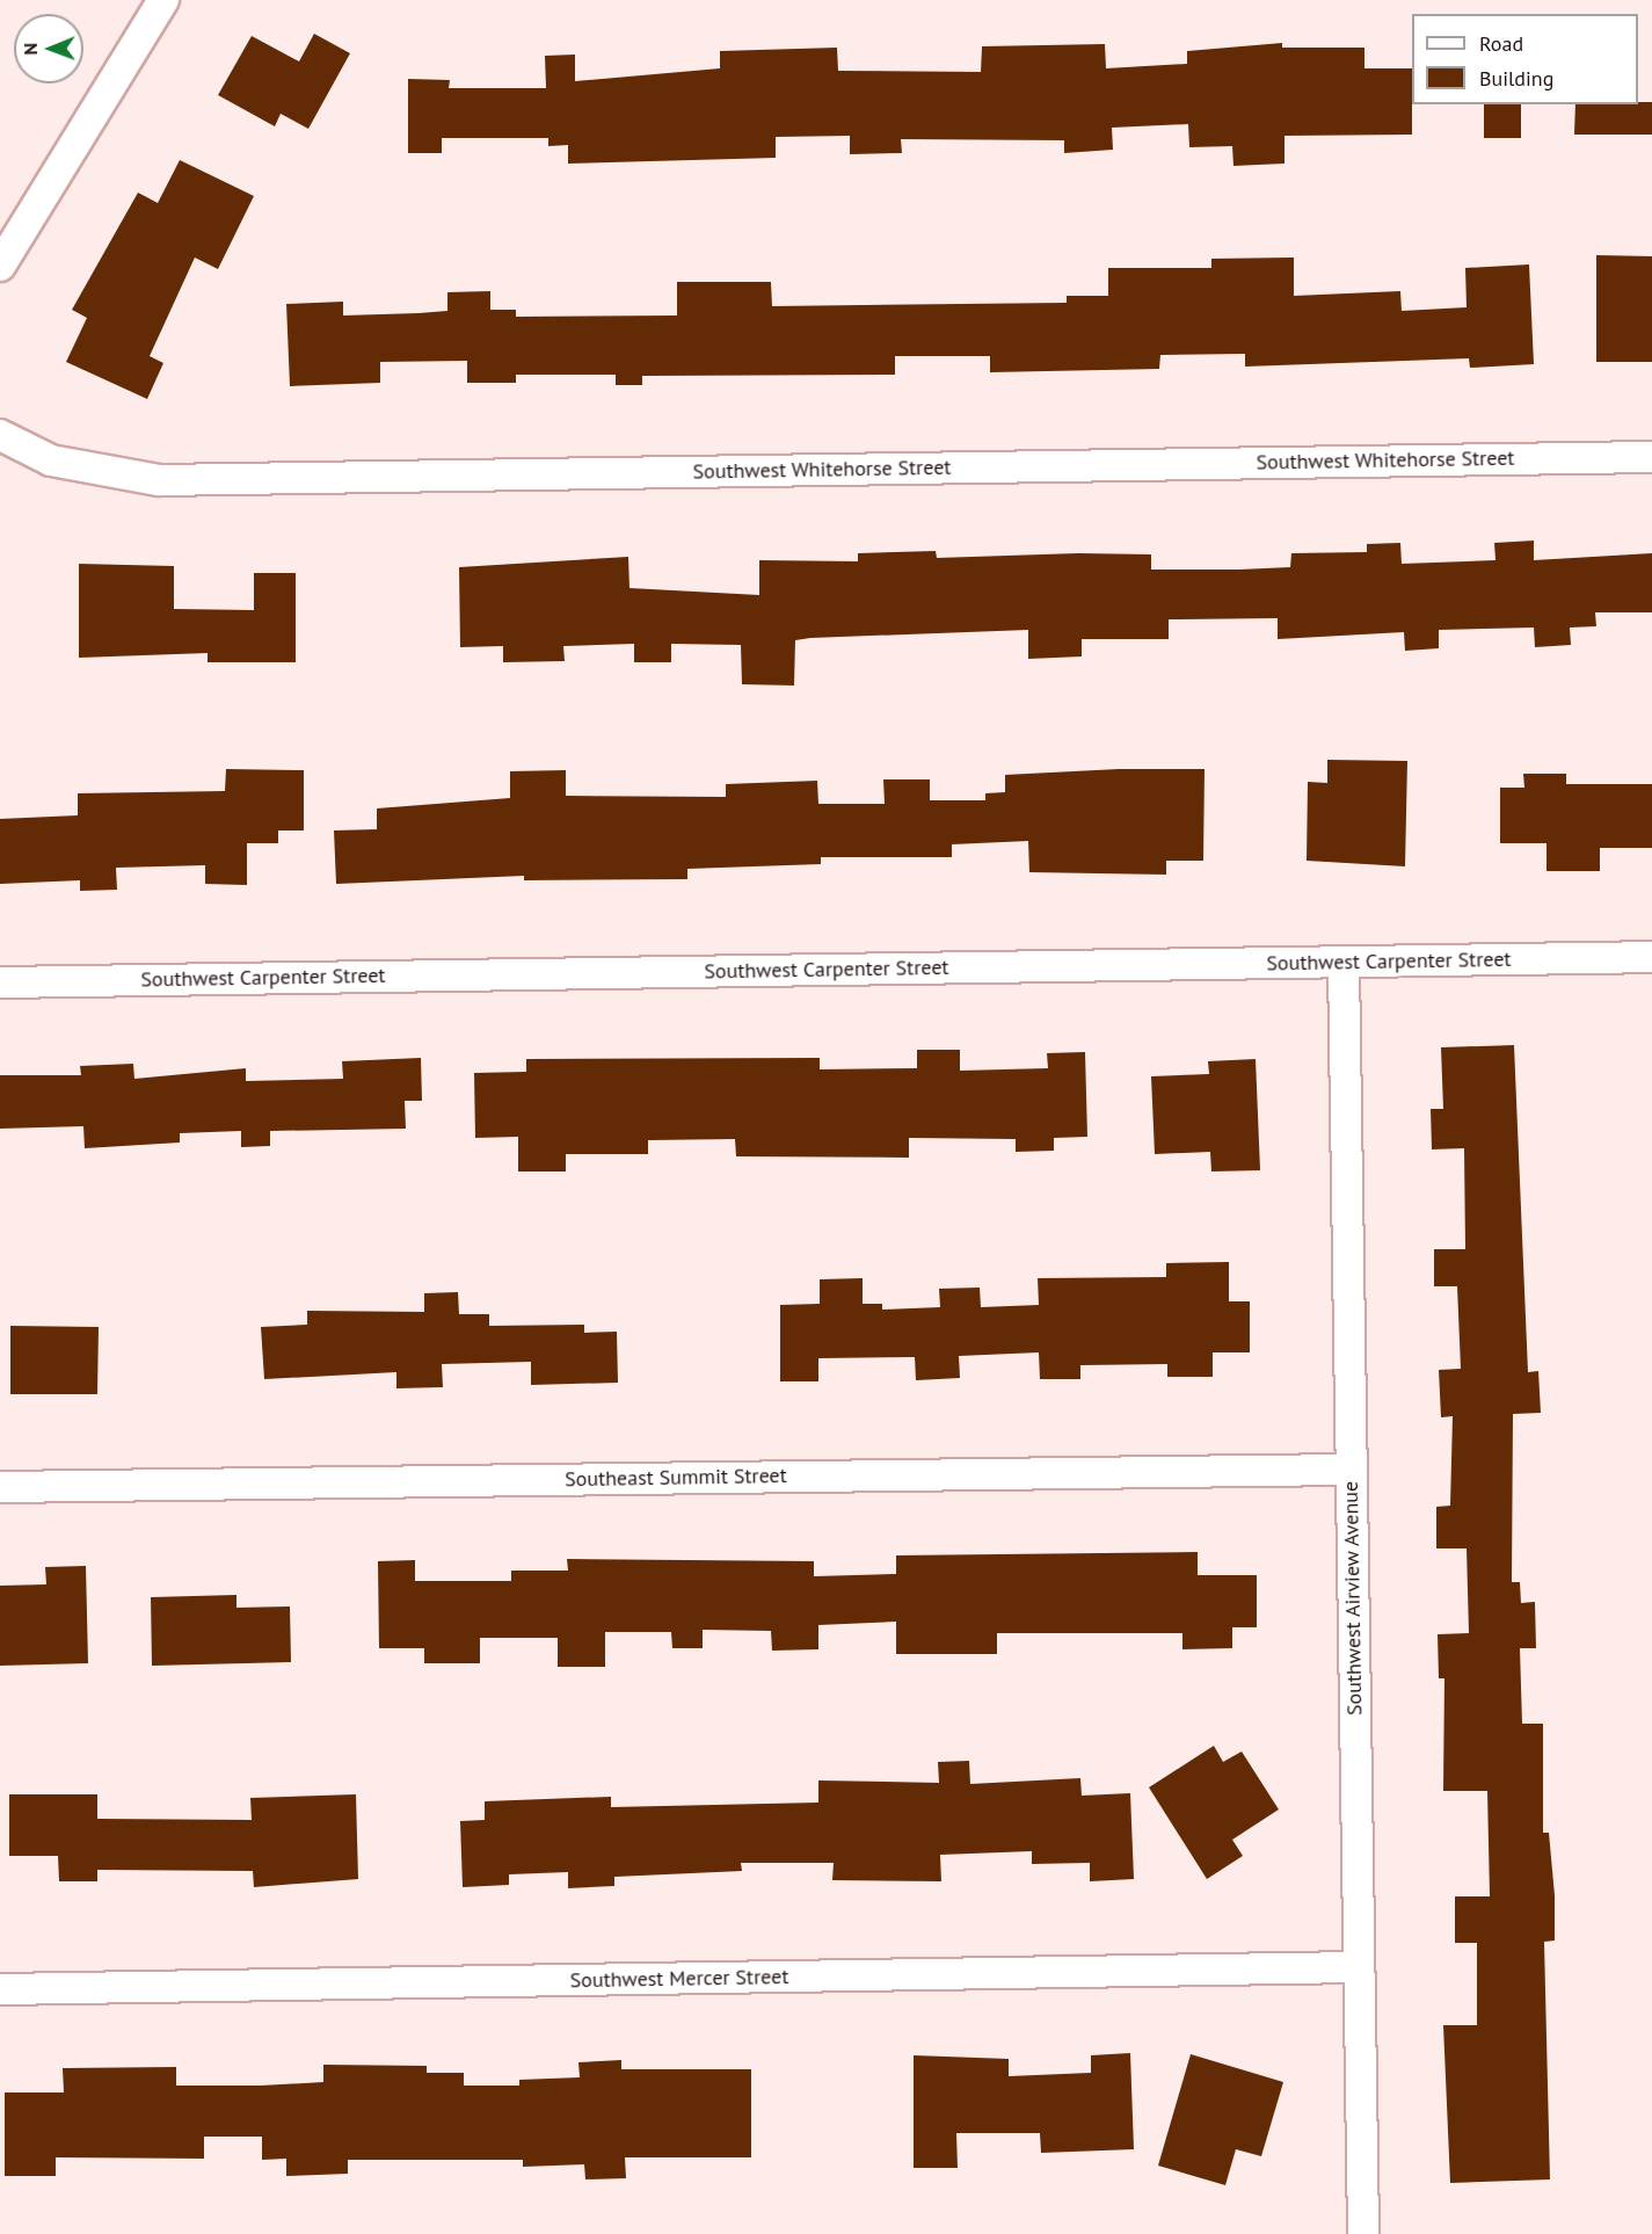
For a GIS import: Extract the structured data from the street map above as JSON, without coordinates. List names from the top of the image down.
{
  "streets": {
    "street": [
      "Southwest Whitehorse Street",
      "Southwest Carpenter Street",
      "Southeast Summit Street",
      "Southwest Airview Avenue",
      "Southwest Mercer Street"
    ]
  },
  "crossings": [
    ["Southwest Carpenter Street", "Southwest Airview Avenue"],
    ["Southeast Summit Street", "Southwest Airview Avenue"],
    ["Southwest Airview Avenue", "Southwest Mercer Street"]
  ],
  "legend": ["Road", "Building"],
  "north": "left"
}
